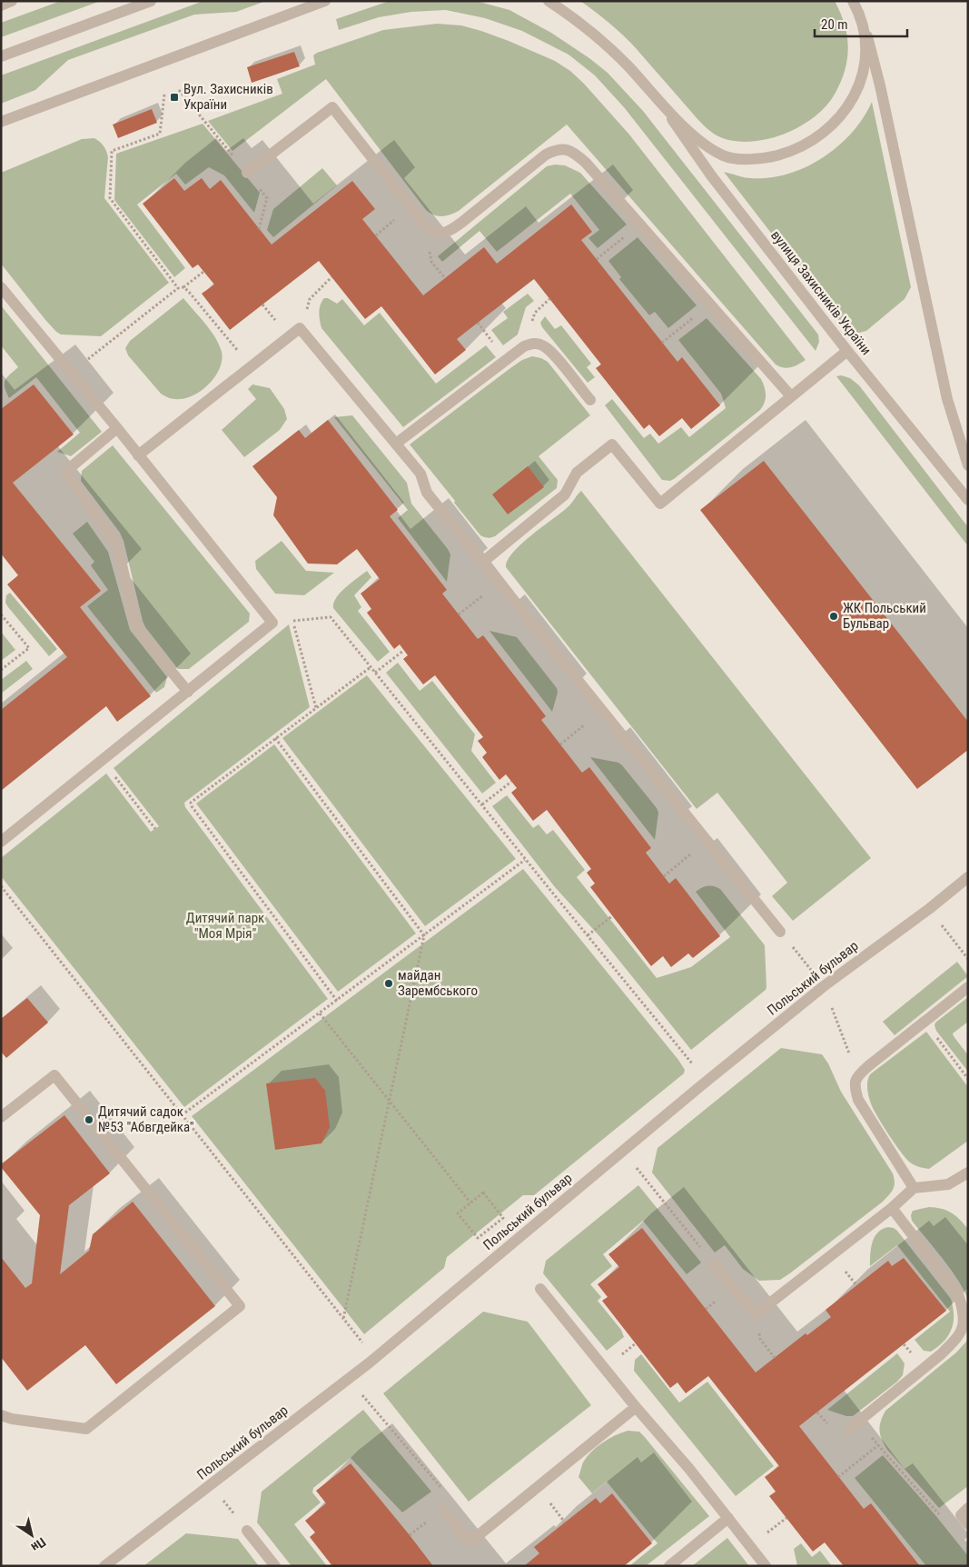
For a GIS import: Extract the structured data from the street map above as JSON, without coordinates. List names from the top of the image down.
{
  "streets": {
    "street": ["вулиця Захисників України", "Польський бульвар"]
  },
  "parks": ["Дитячий парк \"Моя Мрія\""],
  "places": {
    "transit": ["Вул. Захисників України"],
    "other": ["ЖК Польський Бульвар", "майдан Зарембського", "Дитячий садок №53 \"Абвгдейка\""]
  },
  "scale_bar": "20 m",
  "north": "bottom right"
}
